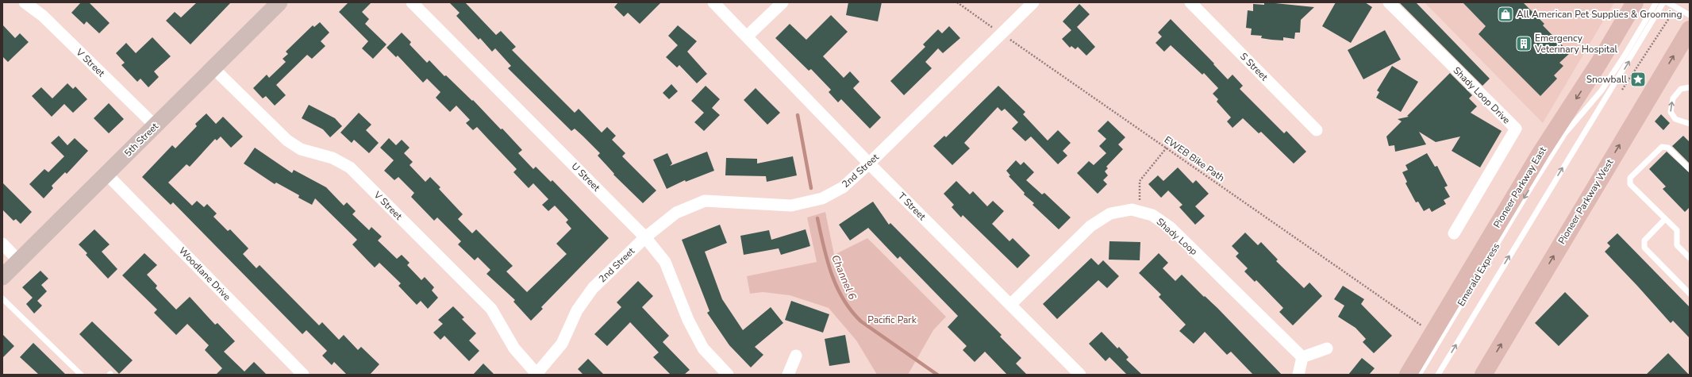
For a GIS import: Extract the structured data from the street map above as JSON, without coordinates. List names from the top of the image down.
{
  "streets": {
    "main road": ["5th Street", "Pioneer Parkway East", "Pioneer Parkway West"],
    "street": [
      "V Street",
      "S Street",
      "Shady Loop Drive",
      "2nd Street",
      "U Street",
      "T Street",
      "Shady Loop",
      "Woodlane Drive"
    ],
    "lane": ["Emerald Express"],
    "path": ["EWEB Bike Path"]
  },
  "crossings": [
    ["V Street", "5th Street"],
    ["V Street", "2nd Street"],
    ["5th Street", "Woodlane Drive"],
    ["EWEB Bike Path", "2nd Street"],
    ["2nd Street", "U Street"],
    ["2nd Street", "T Street"],
    ["T Street", "Shady Loop"]
  ],
  "one_way": ["Pioneer Parkway East", "Pioneer Parkway West"],
  "water": ["Channel 6"],
  "parks": ["Pacific Park"],
  "places": {
    "shop": ["All American Pet Supplies & Grooming"],
    "building": ["Emergency Veterinary Hospital"],
    "place": ["Snowball"]
  }
}
